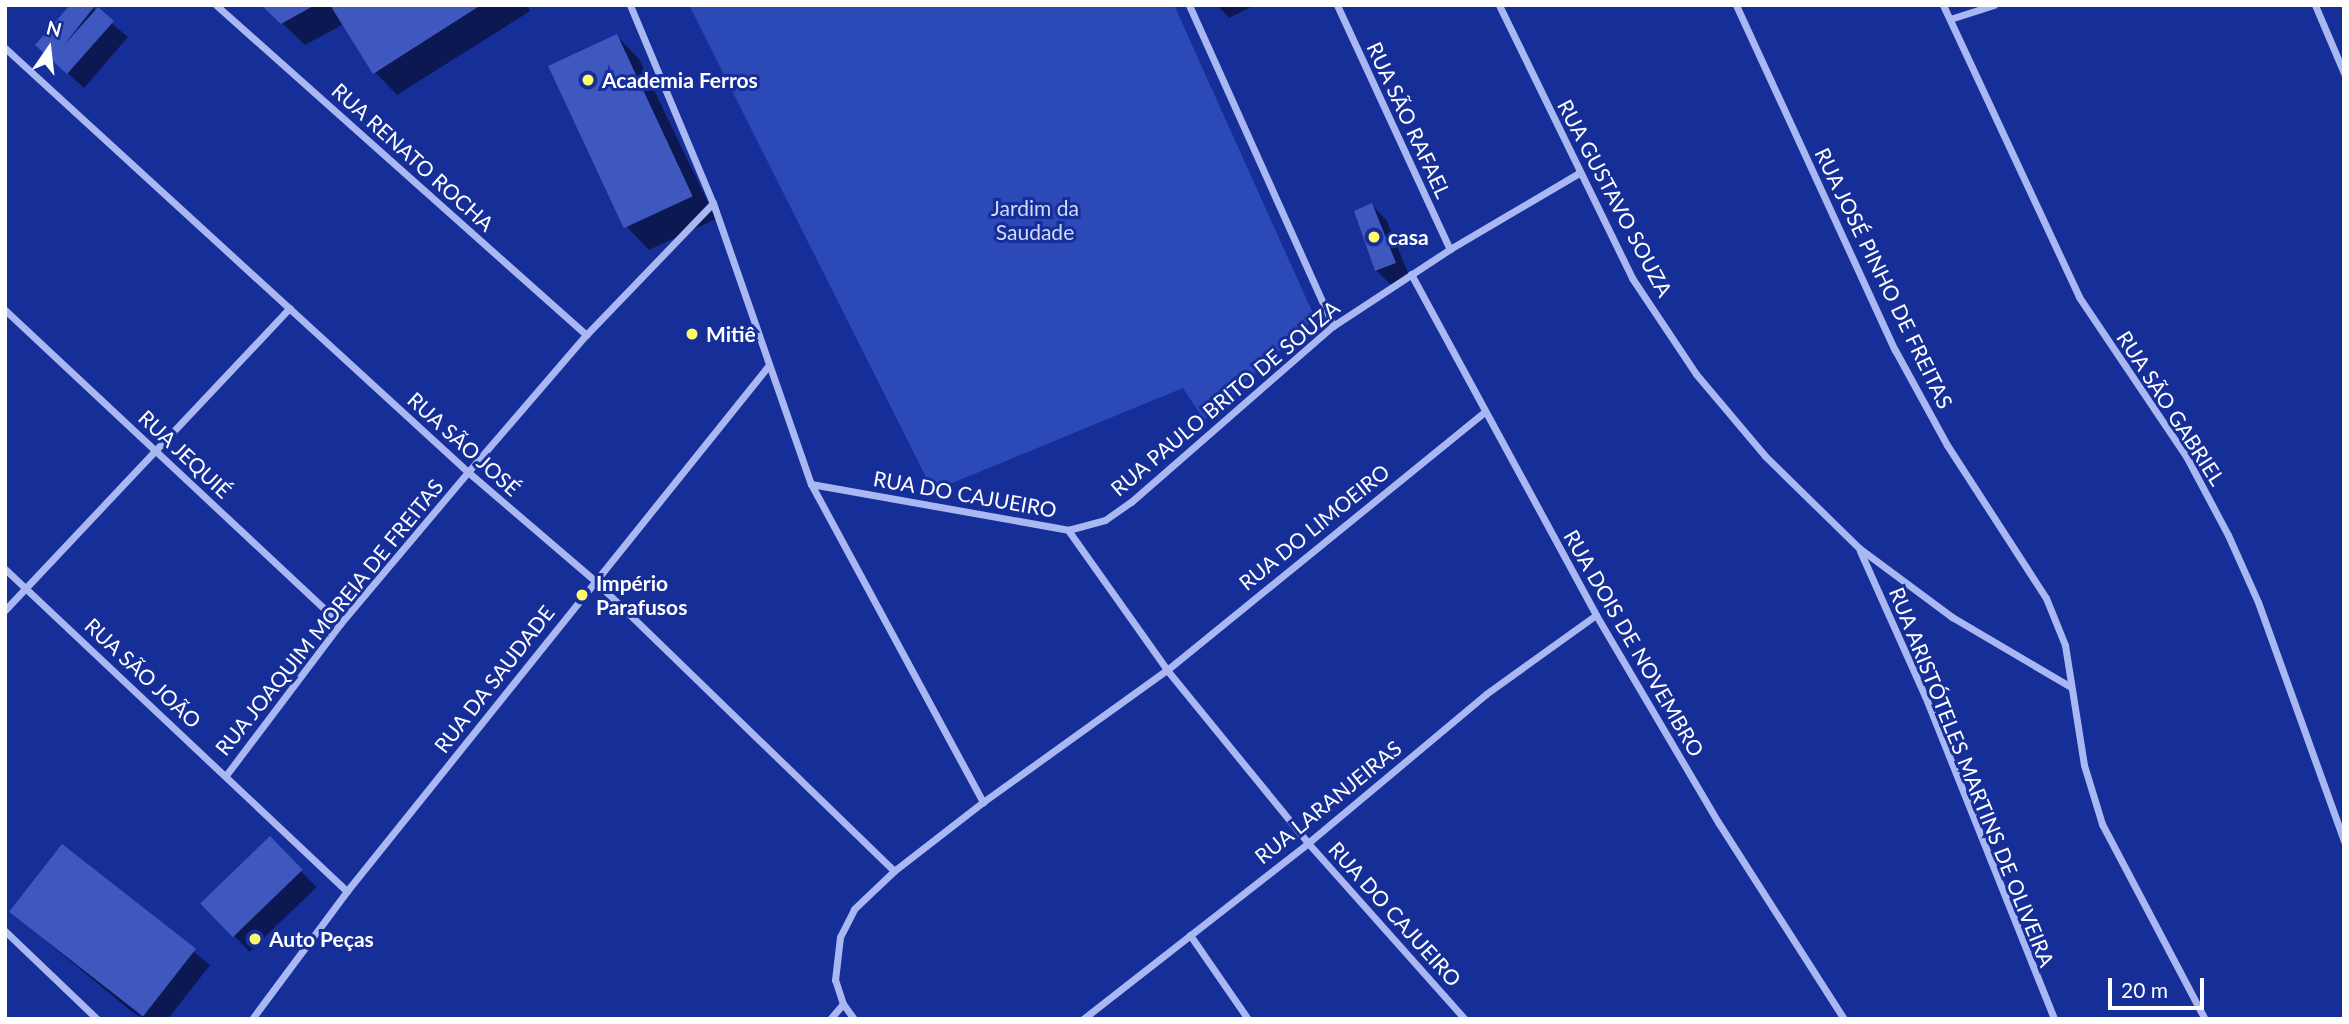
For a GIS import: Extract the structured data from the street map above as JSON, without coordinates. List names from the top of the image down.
{
  "streets": {
    "street": [
      "RUA SÃO RAFAEL",
      "RUA RENATO ROCHA",
      "RUA GUSTAVO SOUZA",
      "RUA JOSÉ PINHO DE FREITAS",
      "RUA PAULO BRITO DE SOUZA",
      "RUA SÃO GABRIEL",
      "RUA SÃO JOSÉ",
      "RUA JEQUIÉ",
      "RUA DO CAJUEIRO",
      "RUA DO LIMOEIRO",
      "RUA JOAQUIM MOREIA DE FREITAS",
      "RUA DOIS DE NOVEMBRO",
      "RUA SÃO JOÃO",
      "RUA DA SAUDADE",
      "RUA ARISTÓTELES MARTINS DE OLIVEIRA",
      "RUA LARANJEIRAS"
    ]
  },
  "crossings": [
    ["RUA SÃO RAFAEL", "RUA PAULO BRITO DE SOUZA"],
    ["RUA RENATO ROCHA", "RUA JOAQUIM MOREIA DE FREITAS"],
    ["RUA GUSTAVO SOUZA", "RUA JOSÉ PINHO DE FREITAS"],
    ["RUA GUSTAVO SOUZA", "RUA PAULO BRITO DE SOUZA"],
    ["RUA GUSTAVO SOUZA", "RUA ARISTÓTELES MARTINS DE OLIVEIRA"],
    ["RUA PAULO BRITO DE SOUZA", "RUA DO CAJUEIRO"],
    ["RUA PAULO BRITO DE SOUZA", "RUA DOIS DE NOVEMBRO"],
    ["RUA SÃO JOSÉ", "RUA JOAQUIM MOREIA DE FREITAS"],
    ["RUA SÃO JOSÉ", "RUA DA SAUDADE"],
    ["RUA JEQUIÉ", "RUA JOAQUIM MOREIA DE FREITAS"],
    ["RUA DO CAJUEIRO", "RUA DO LIMOEIRO"],
    ["RUA DO CAJUEIRO", "RUA LARANJEIRAS"],
    ["RUA DO LIMOEIRO", "RUA DOIS DE NOVEMBRO"],
    ["RUA JOAQUIM MOREIA DE FREITAS", "RUA SÃO JOÃO"],
    ["RUA DOIS DE NOVEMBRO", "RUA LARANJEIRAS"],
    ["RUA SÃO JOÃO", "RUA DA SAUDADE"]
  ],
  "parks": ["Jardim da Saudade"],
  "places": [
    "Academia Ferros",
    "casa",
    "Mitiê",
    "Império Parafusos",
    "Auto Peças"
  ],
  "scale_bar": "20 m",
  "north": "top"
}
